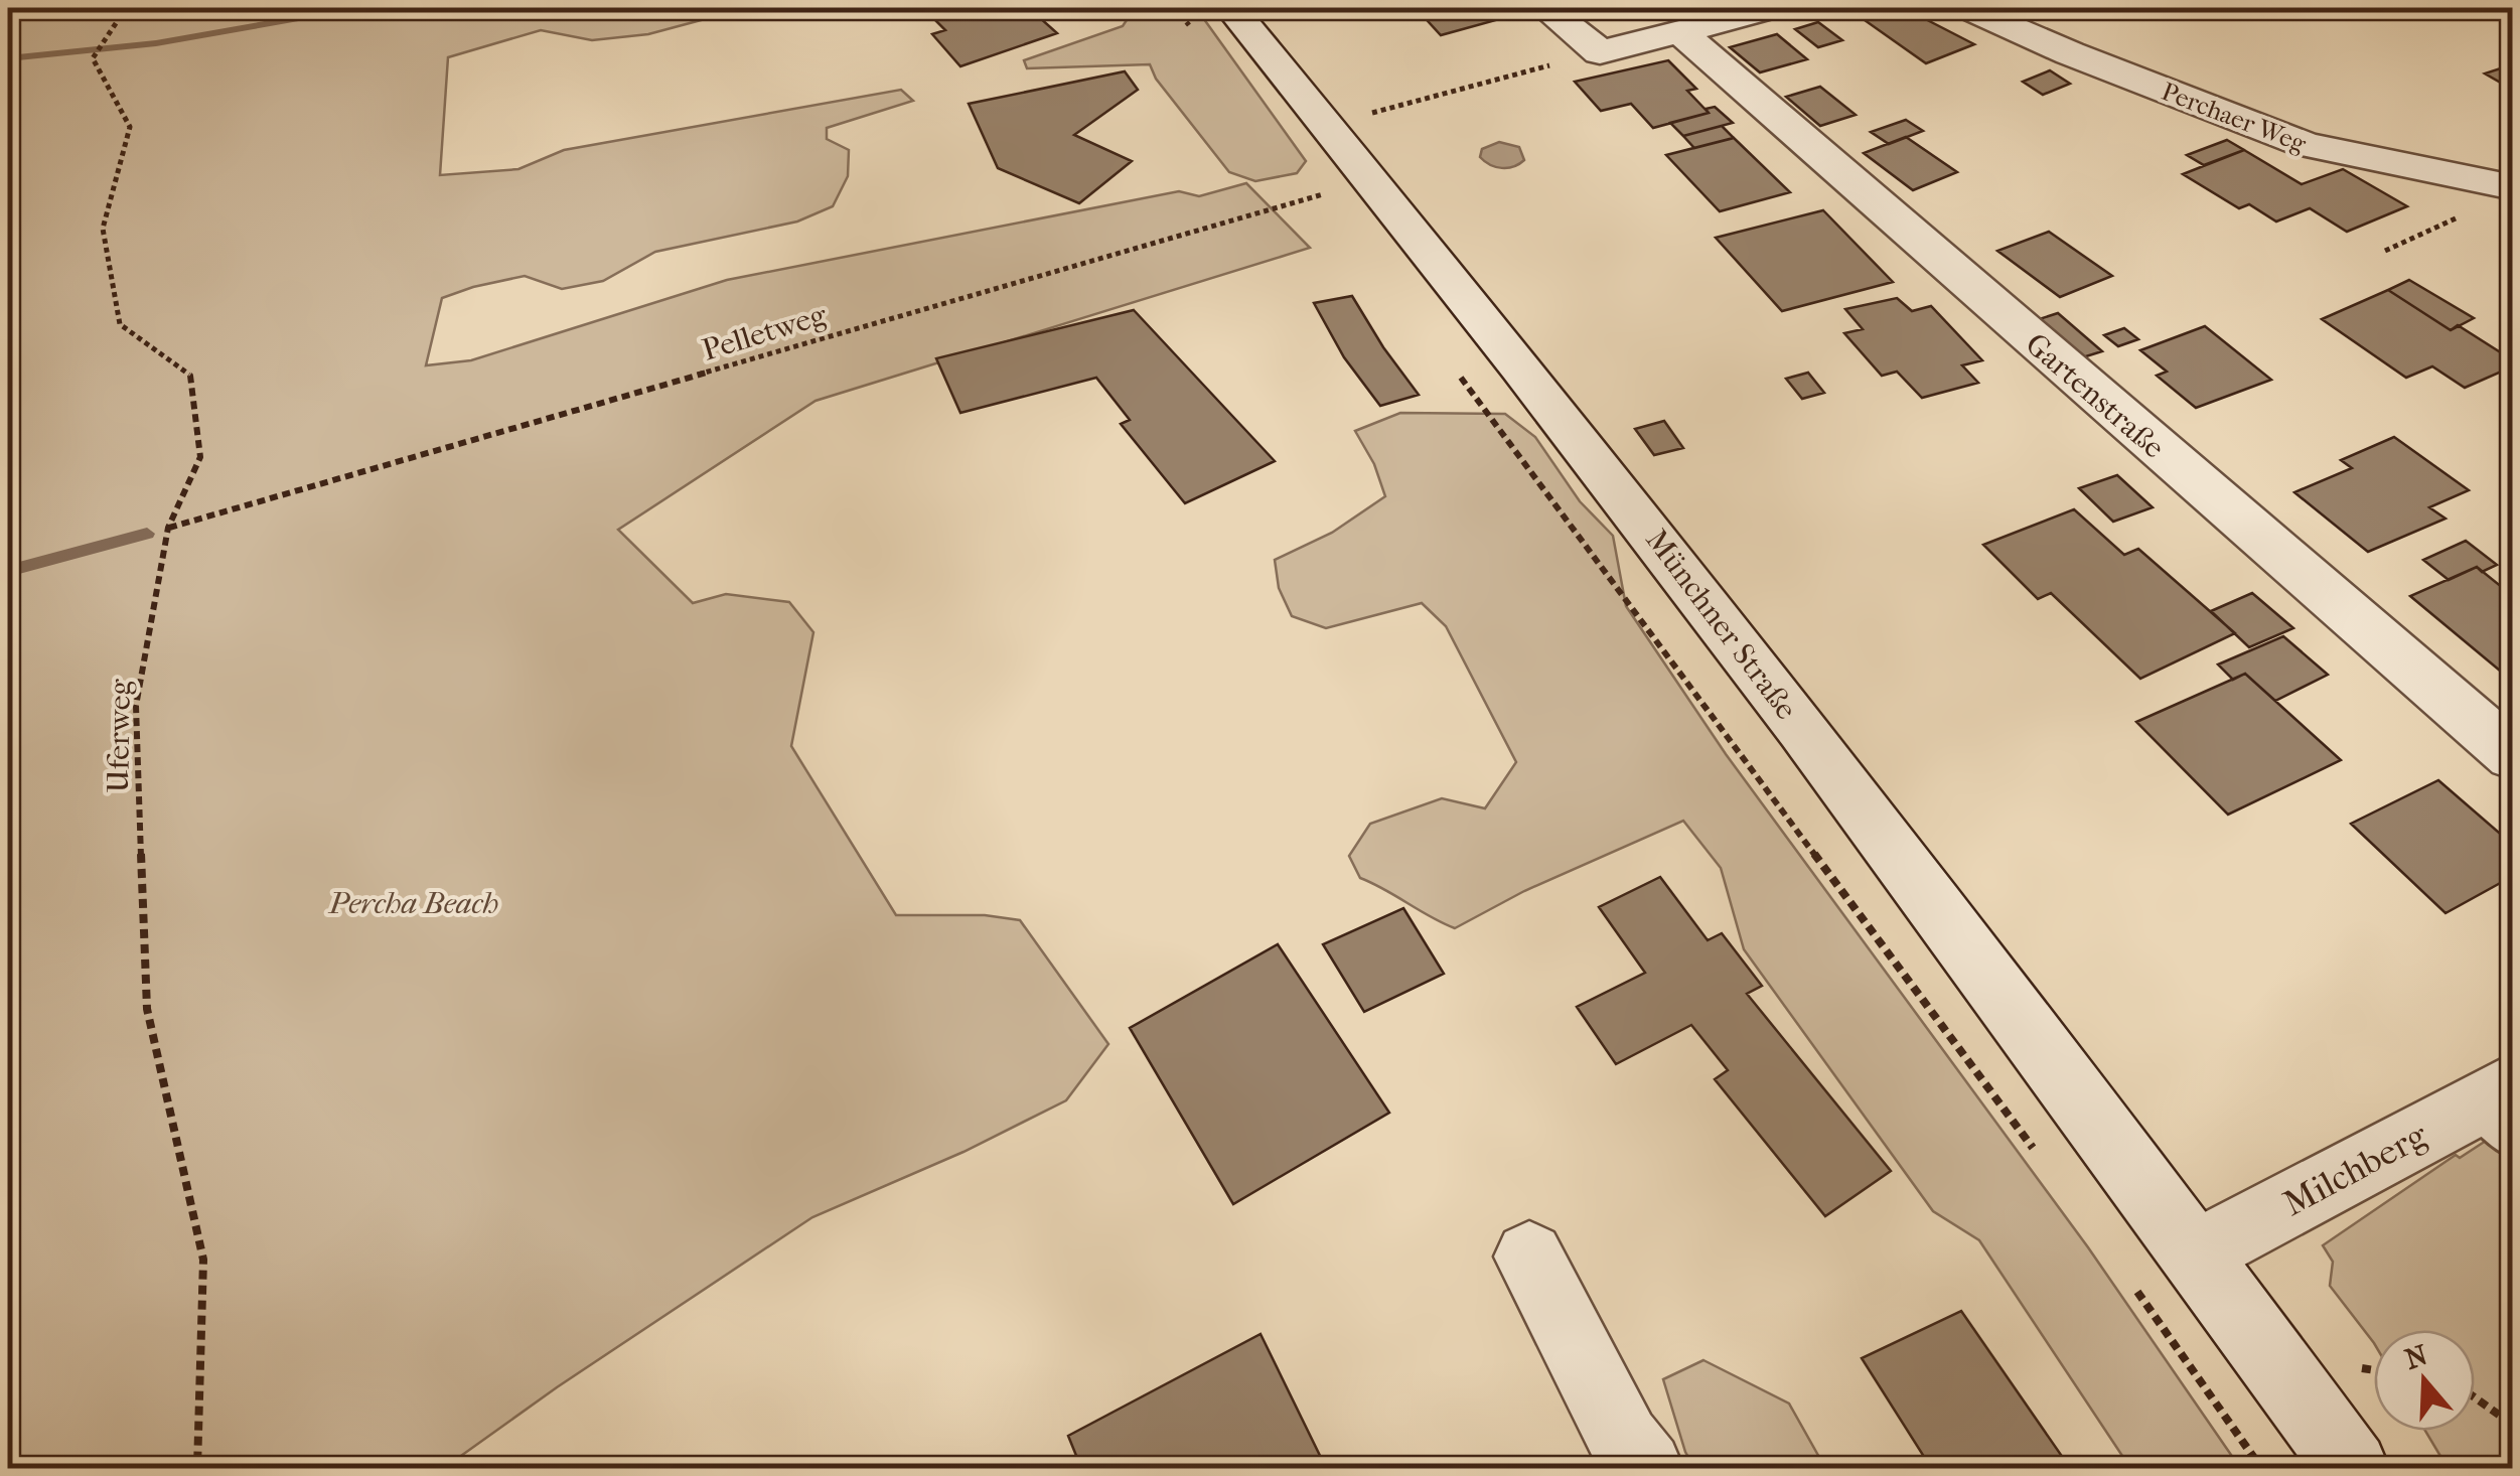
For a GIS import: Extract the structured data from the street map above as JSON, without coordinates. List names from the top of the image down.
{
  "streets": {
    "street": [
      "Perchaer Weg",
      "Gartenstraße",
      "Münchner Straße",
      "Milchberg"
    ],
    "path": ["Pelletweg", "Uferweg"]
  },
  "crossings": [
    ["Pelletweg", "Münchner Straße"],
    ["Pelletweg", "Uferweg"],
    ["Münchner Straße", "Milchberg"]
  ],
  "parks": ["Percha Beach"],
  "north": "top"
}
